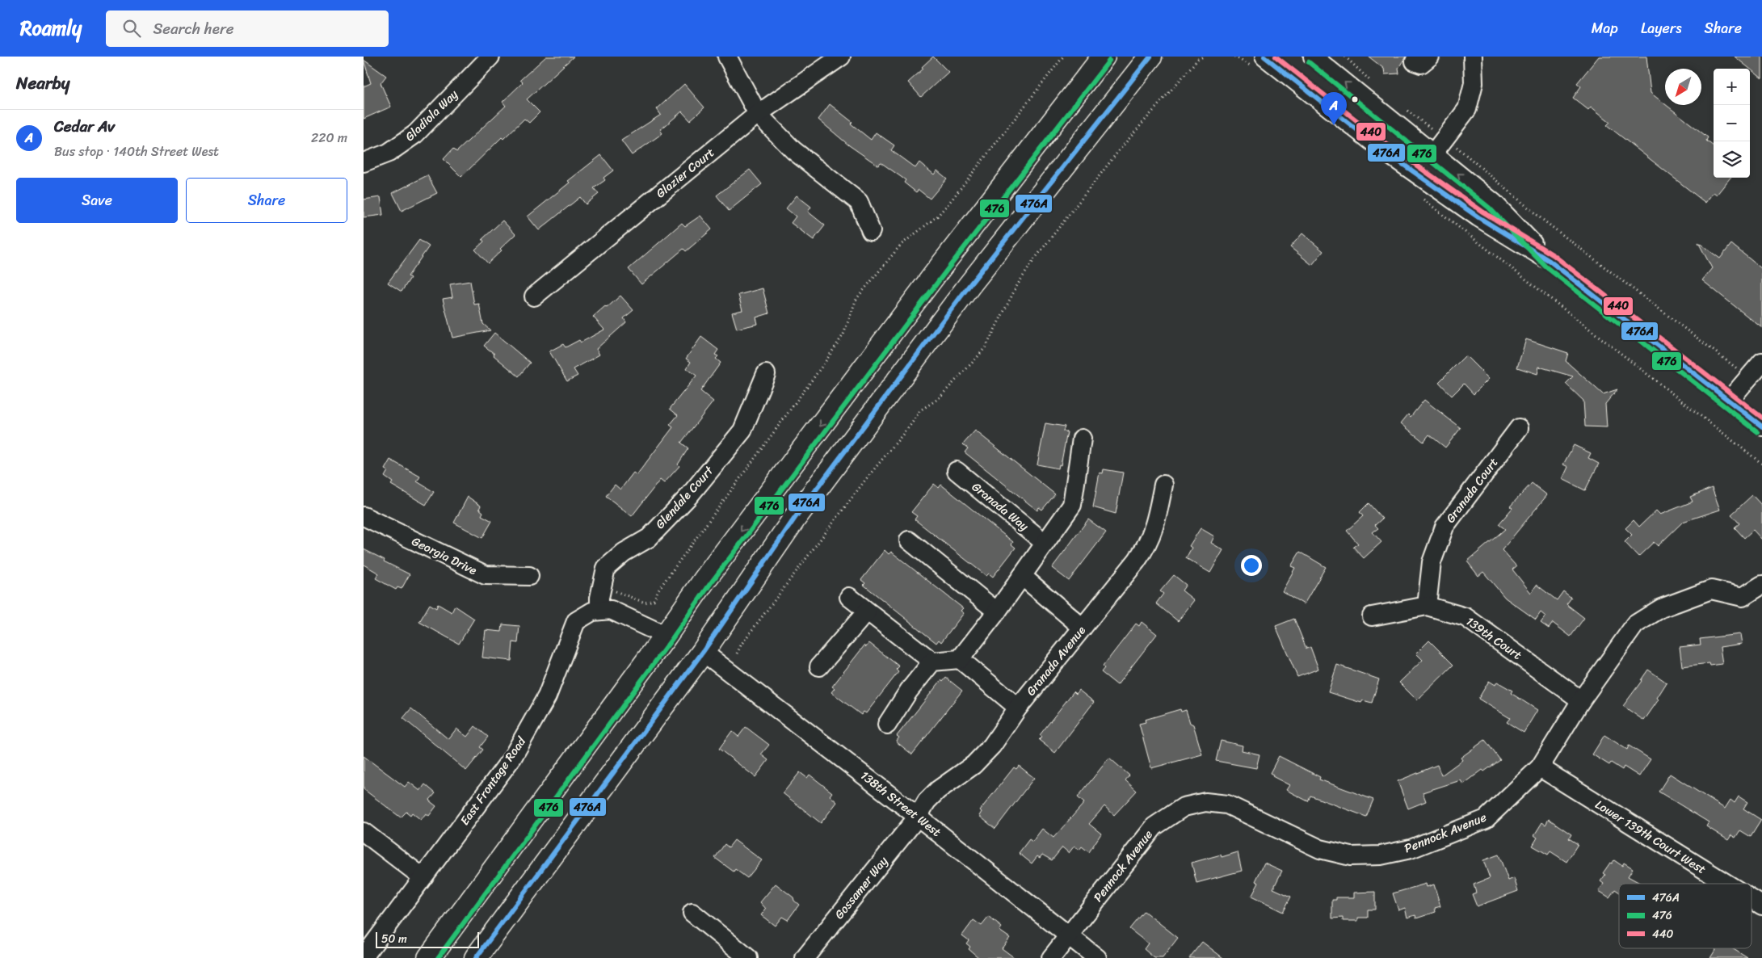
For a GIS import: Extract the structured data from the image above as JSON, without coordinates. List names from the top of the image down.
{
  "streets": {
    "street": [
      "Gladiola Way",
      "Glazier Court",
      "Granada Court",
      "Glendale Court",
      "Granada Way",
      "Georgia Drive",
      "139th Court",
      "Granada Avenue",
      "East Frontage Road",
      "138th Street West",
      "Pennock Avenue",
      "Lower 139th Court West",
      "Gossamer Way"
    ]
  },
  "crossings": [
    ["Granada Court", "139th Court"],
    ["Glendale Court", "East Frontage Road"],
    ["139th Court", "Pennock Avenue"],
    ["Granada Avenue", "138th Street West"],
    ["Granada Avenue", "Gossamer Way"],
    ["138th Street West", "Pennock Avenue"],
    ["138th Street West", "Gossamer Way"],
    ["Pennock Avenue", "Lower 139th Court West"]
  ],
  "lines": ["transit line 476A", "transit line 440", "transit line 476"],
  "legend": ["476A", "476", "440"],
  "scale_bar": "50 m",
  "north": "bottom left",
  "page": {
    "header": "Roamly",
    "search": "Search here",
    "nav": ["Map", "Layers", "Share"],
    "heading": "Nearby",
    "map_buttons": ["+", "−"],
    "pins": "A",
    "list": [
      {
        "mark": "A",
        "name": "Cedar Av",
        "note": "Bus stop · 140th Street West",
        "value": "220 m"
      }
    ],
    "buttons": ["Save", "Share"],
    "scale": "50 m"
  }
}
